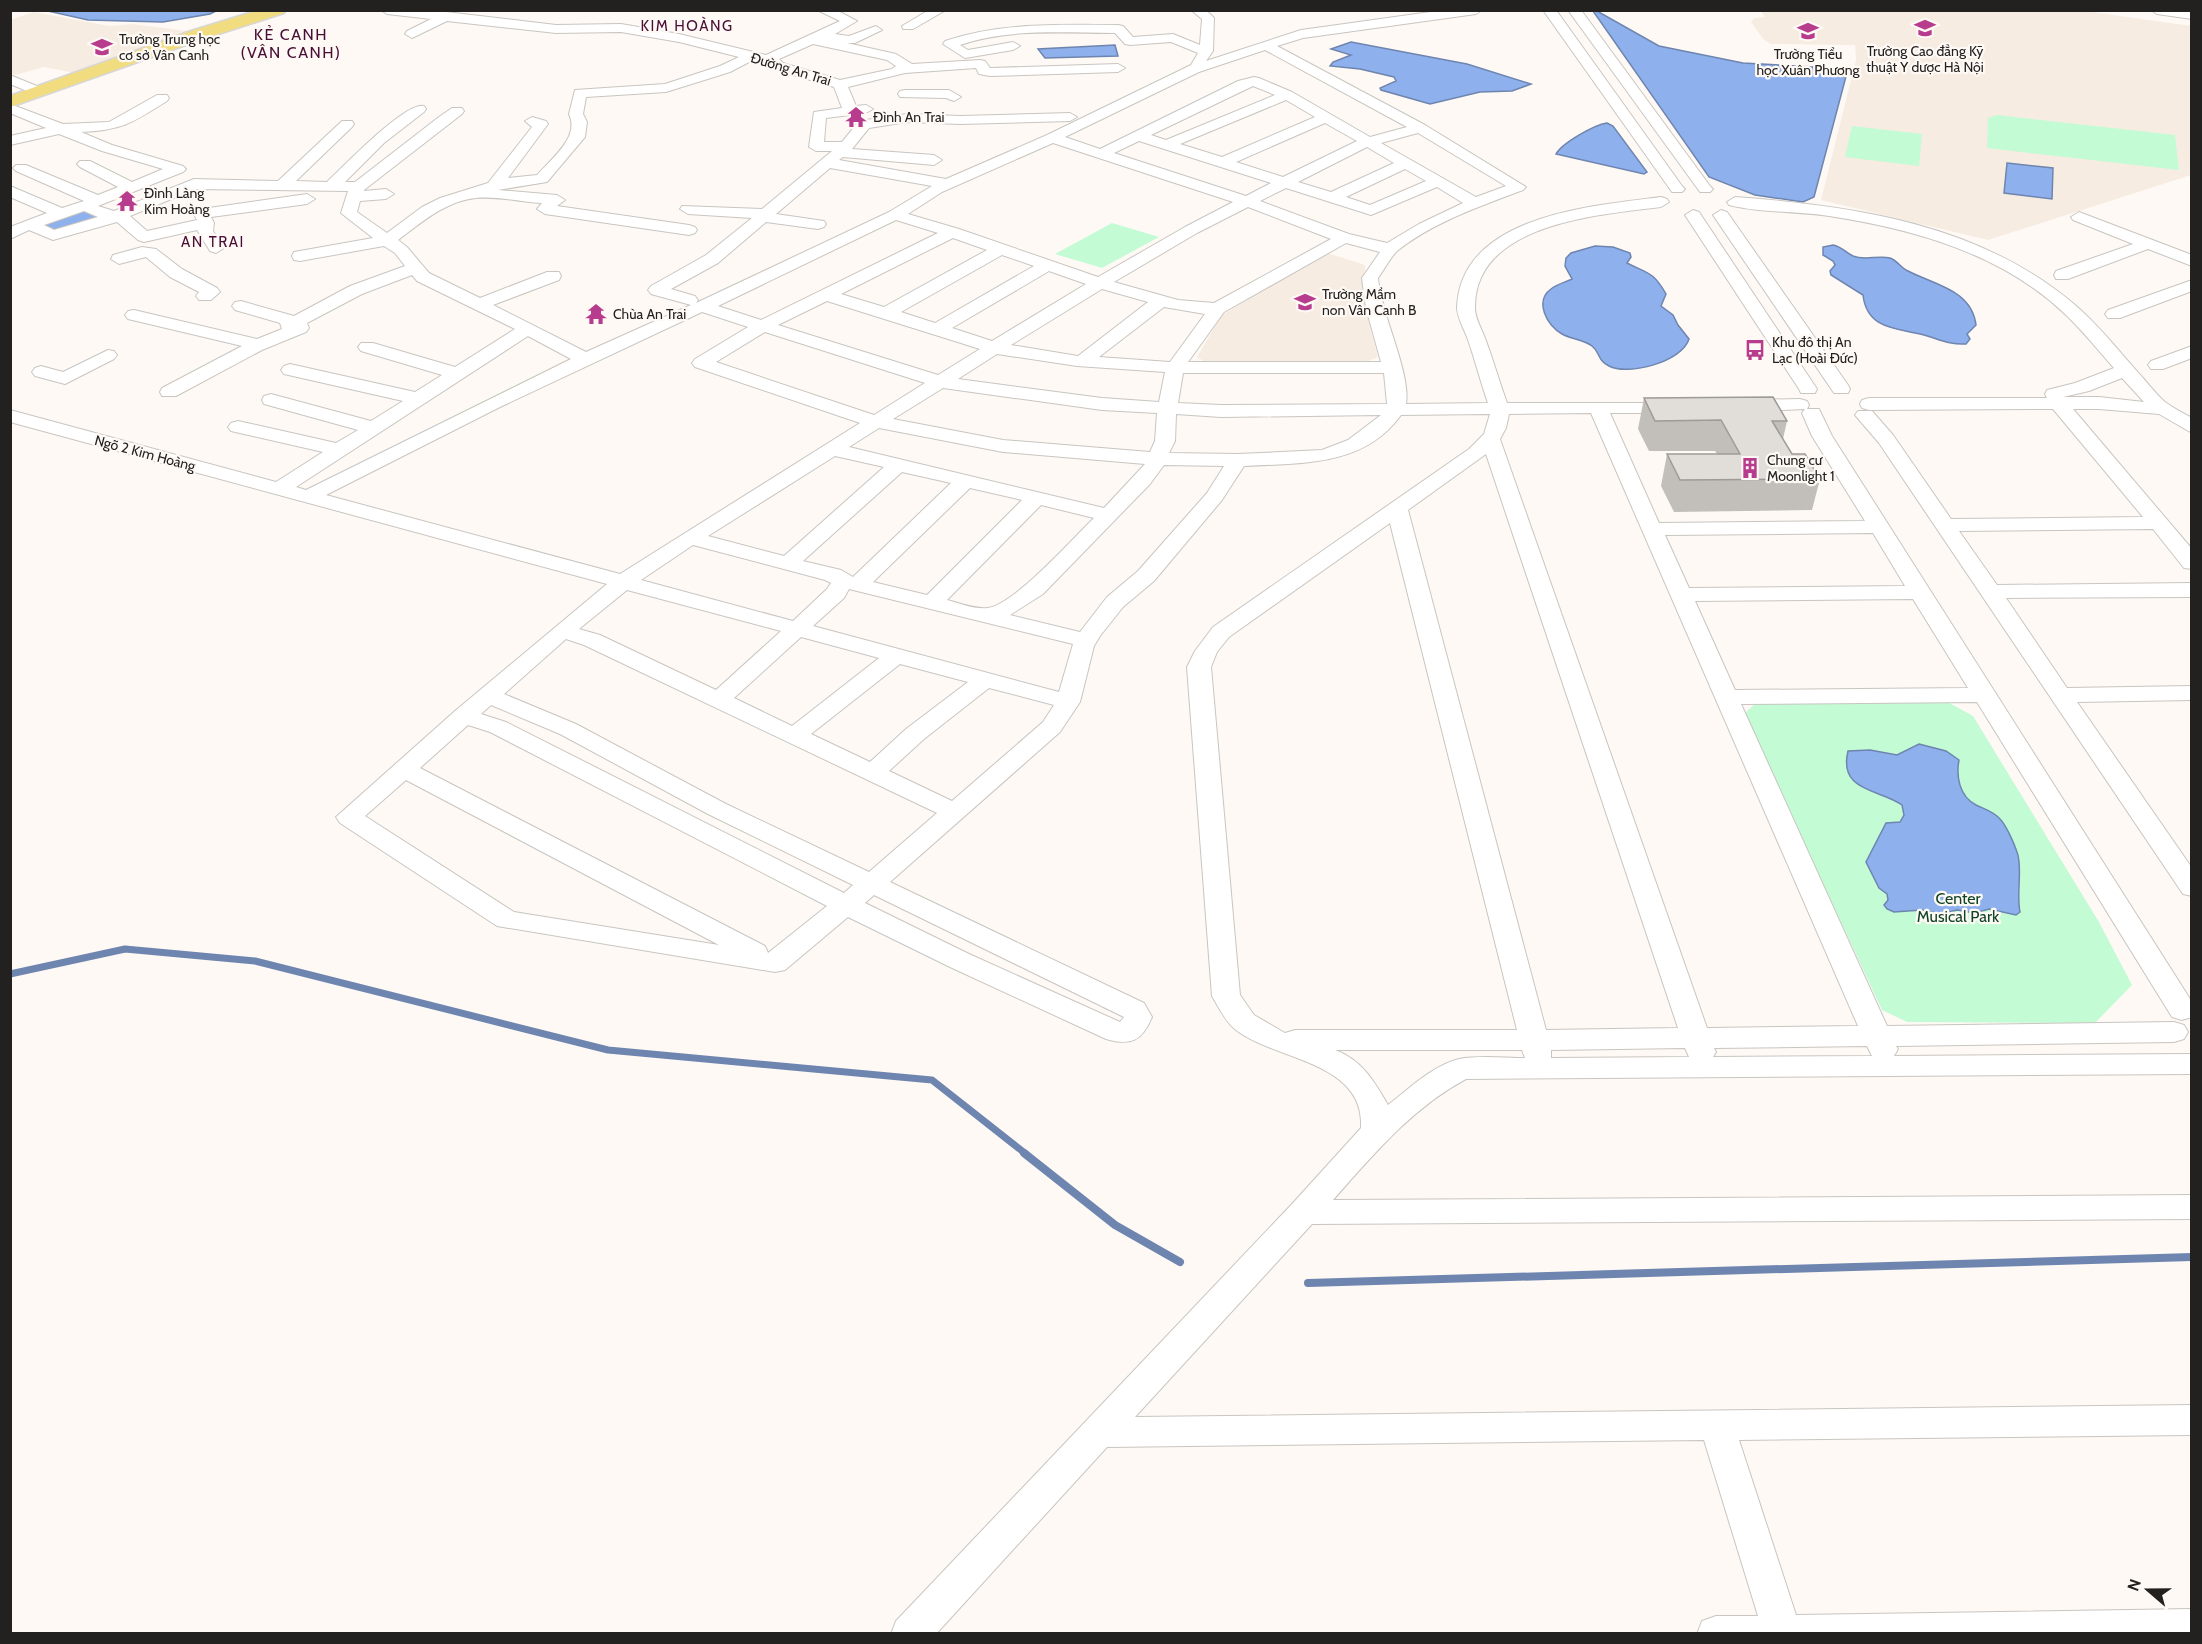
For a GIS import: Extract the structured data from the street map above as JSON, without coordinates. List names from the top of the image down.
{
  "streets": {
    "street": ["Đường An Trai", "Ngõ 2 Kim Hoàng"]
  },
  "districts": ["KIM HOÀNG", "KẺ CANH (VÂN CANH)", "AN TRAI"],
  "parks": ["Center Musical Park"],
  "places": {
    "school or university": [
      "Trường Cao đẳng Kỹ thuật Y dược Hà Nội",
      "Trường Tiểu học Xuân Phương",
      "Trường Trung học cơ sở Vân Canh",
      "Trường Mầm non Vân Canh B"
    ],
    "temple": ["Đình An Trai", "Đình Làng Kim Hoàng", "Chùa An Trai"],
    "bus stop": ["Khu đô thị An Lạc (Hoài Đức)"],
    "building": ["Chung cư Moonlight 1"]
  },
  "north": "left"
}
